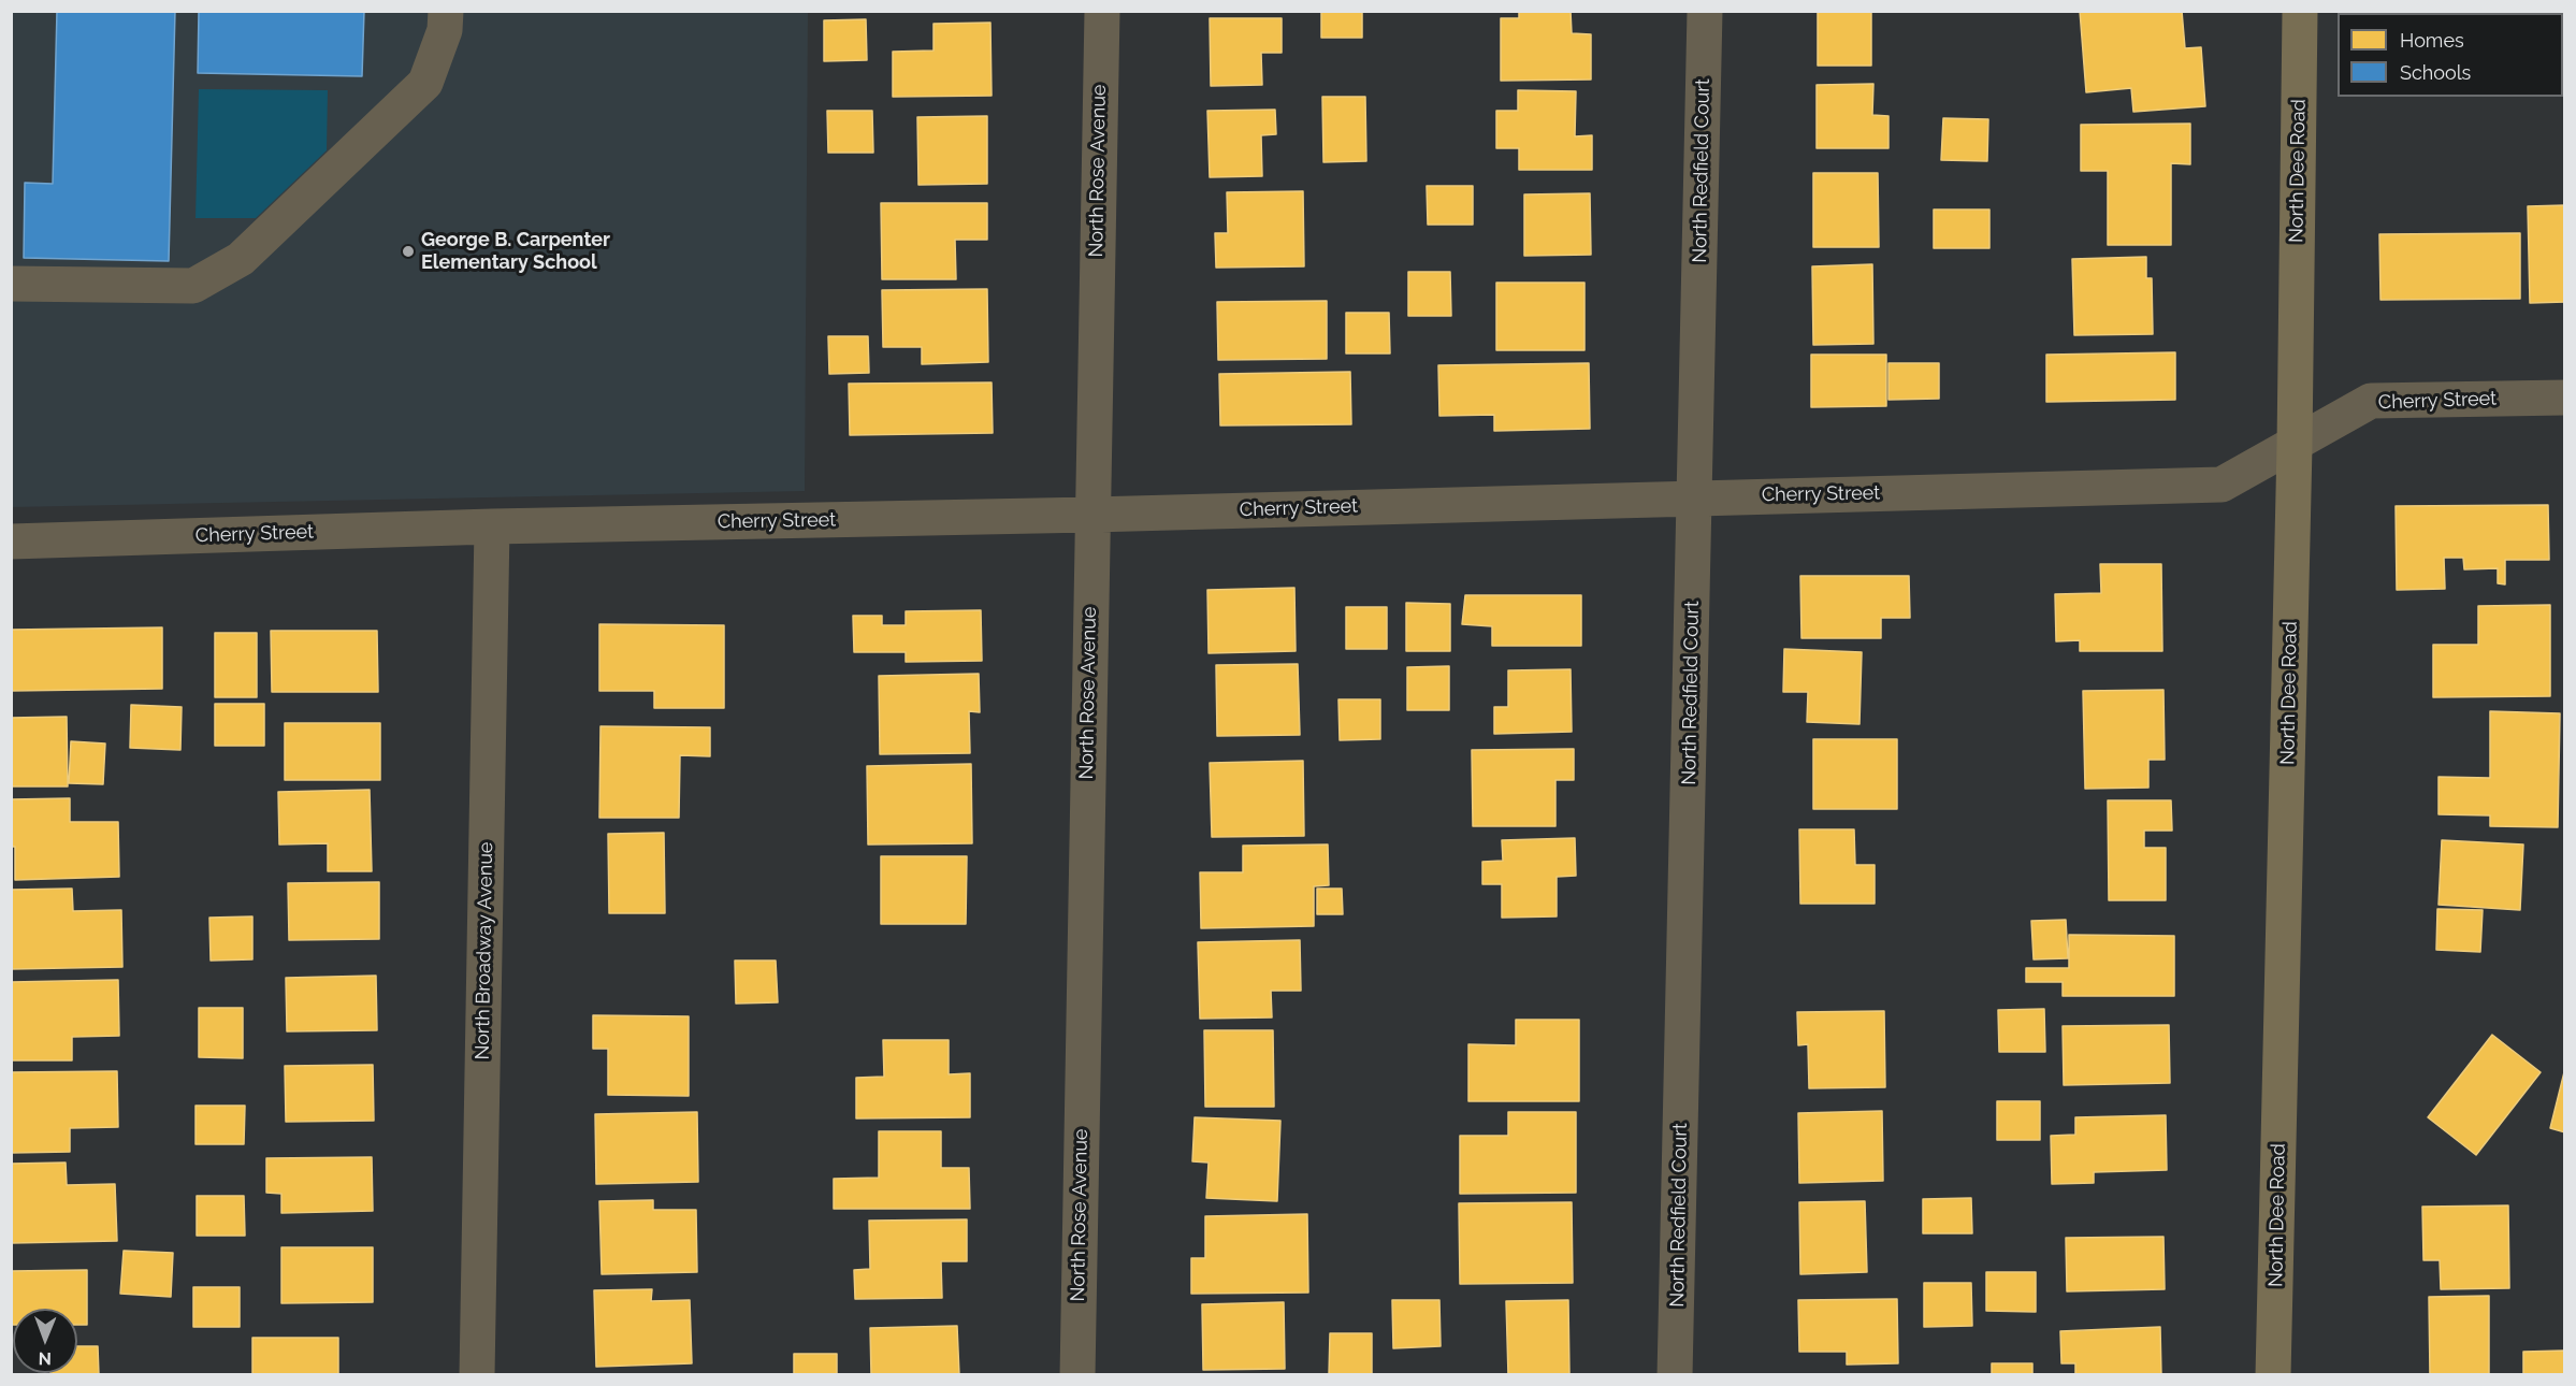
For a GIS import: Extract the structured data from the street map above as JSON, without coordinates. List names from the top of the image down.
{
  "streets": {
    "main road": ["North Dee Road"],
    "street": [
      "North Rose Avenue",
      "North Redfield Court",
      "Cherry Street",
      "North Broadway Avenue"
    ]
  },
  "crossings": [
    ["North Rose Avenue", "Cherry Street"],
    ["North Redfield Court", "Cherry Street"],
    ["North Dee Road", "Cherry Street"],
    ["Cherry Street", "North Broadway Avenue"]
  ],
  "places": ["George B. Carpenter Elementary School"],
  "legend": ["Homes", "Schools"],
  "north": "bottom"
}
